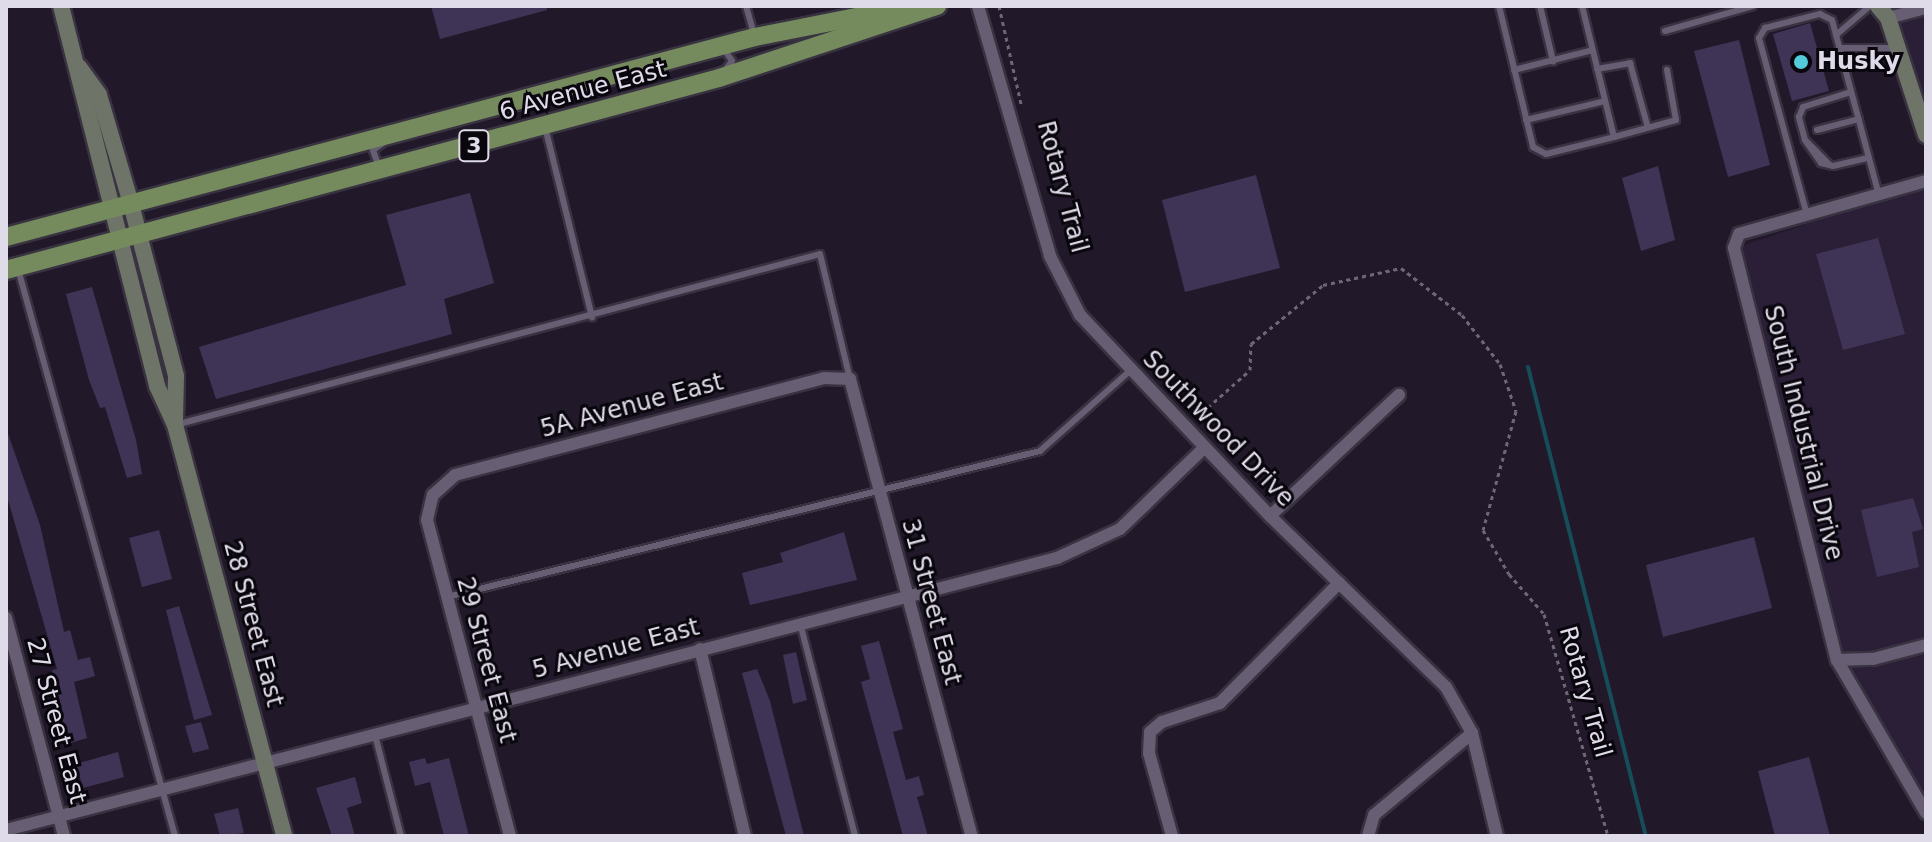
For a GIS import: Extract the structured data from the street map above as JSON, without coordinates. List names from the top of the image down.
{
  "streets": {
    "main road": ["6 Avenue East", "3"],
    "street": [
      "5A Avenue East",
      "Southwood Drive",
      "South Industrial Drive",
      "31 Street East",
      "28 Street East",
      "5 Avenue East",
      "29 Street East",
      "27 Street East"
    ],
    "path": ["Rotary Trail"]
  },
  "crossings": [
    ["6 Avenue East", "28 Street East"],
    ["5A Avenue East", "31 Street East"],
    ["5A Avenue East", "29 Street East"],
    ["Southwood Drive", "5 Avenue East"],
    ["31 Street East", "5 Avenue East"],
    ["28 Street East", "5 Avenue East"],
    ["5 Avenue East", "29 Street East"],
    ["5 Avenue East", "27 Street East"]
  ],
  "places": ["Husky"]
}
